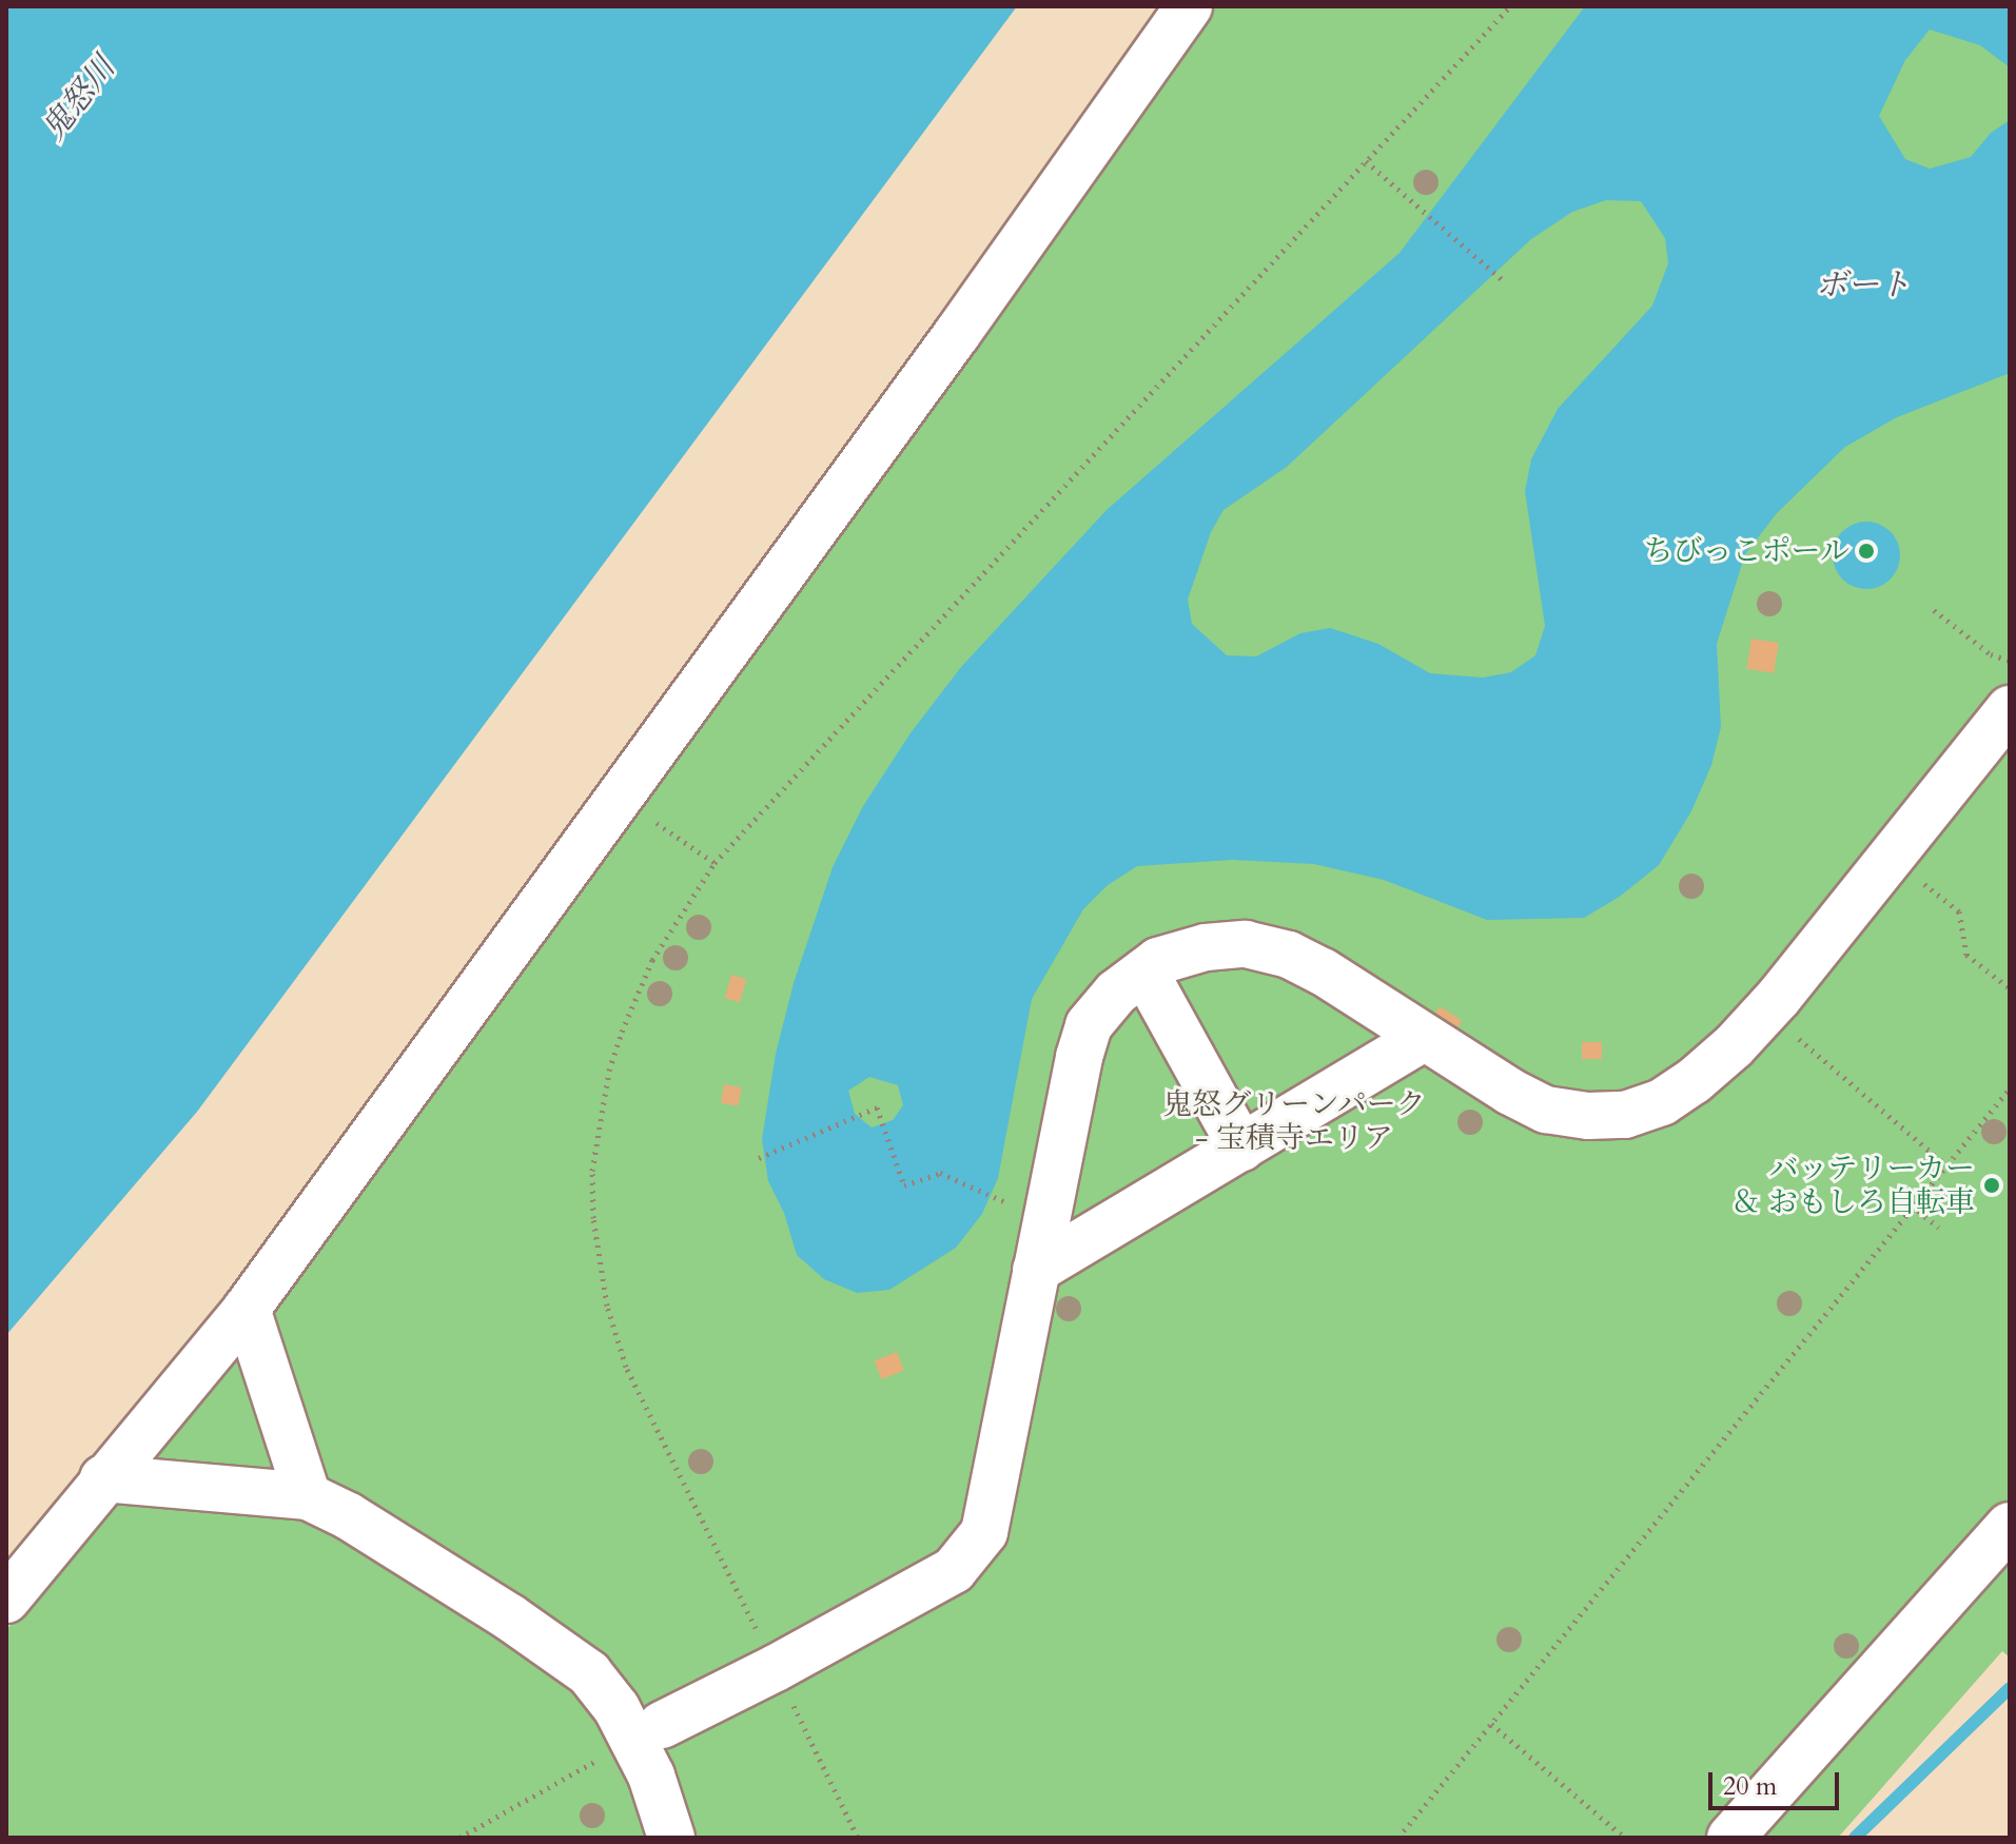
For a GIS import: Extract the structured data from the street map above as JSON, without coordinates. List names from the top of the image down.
{
  "water": ["鬼怒川", "ボート"],
  "parks": ["鬼怒グリーンパーク - 宝積寺エリア"],
  "places": ["ちびっこポール", "バッテリーカー ＆ おもしろ自転車"],
  "scale_bar": "20 m"
}
